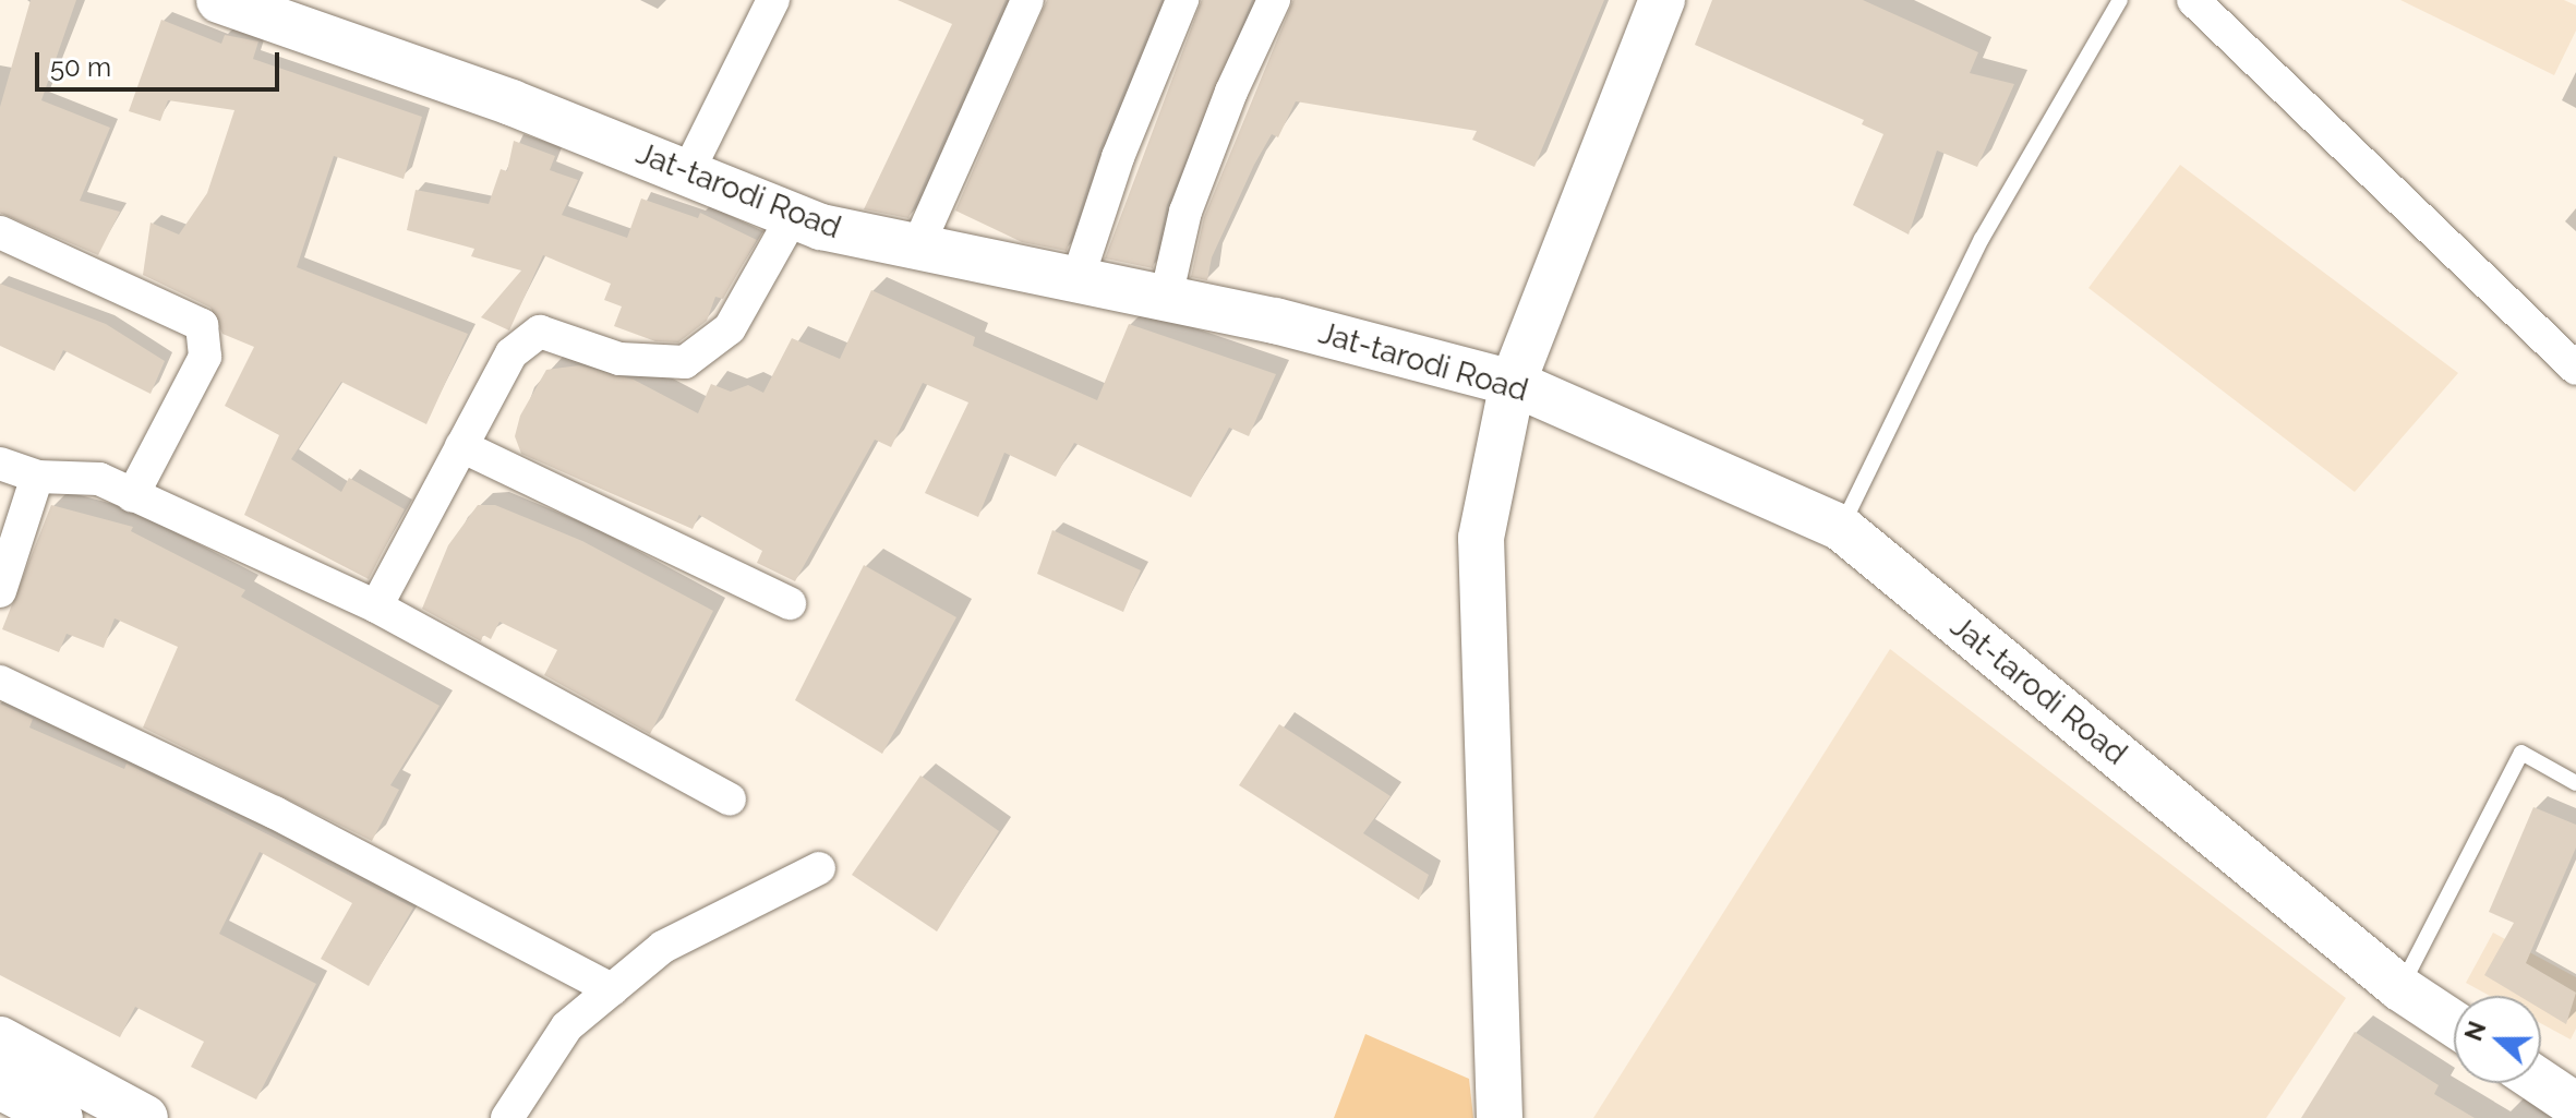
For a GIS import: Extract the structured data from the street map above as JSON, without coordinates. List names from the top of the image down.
{
  "streets": {
    "street": ["Jat-tarodi Road"]
  },
  "scale_bar": "50 m",
  "north": "left"
}
